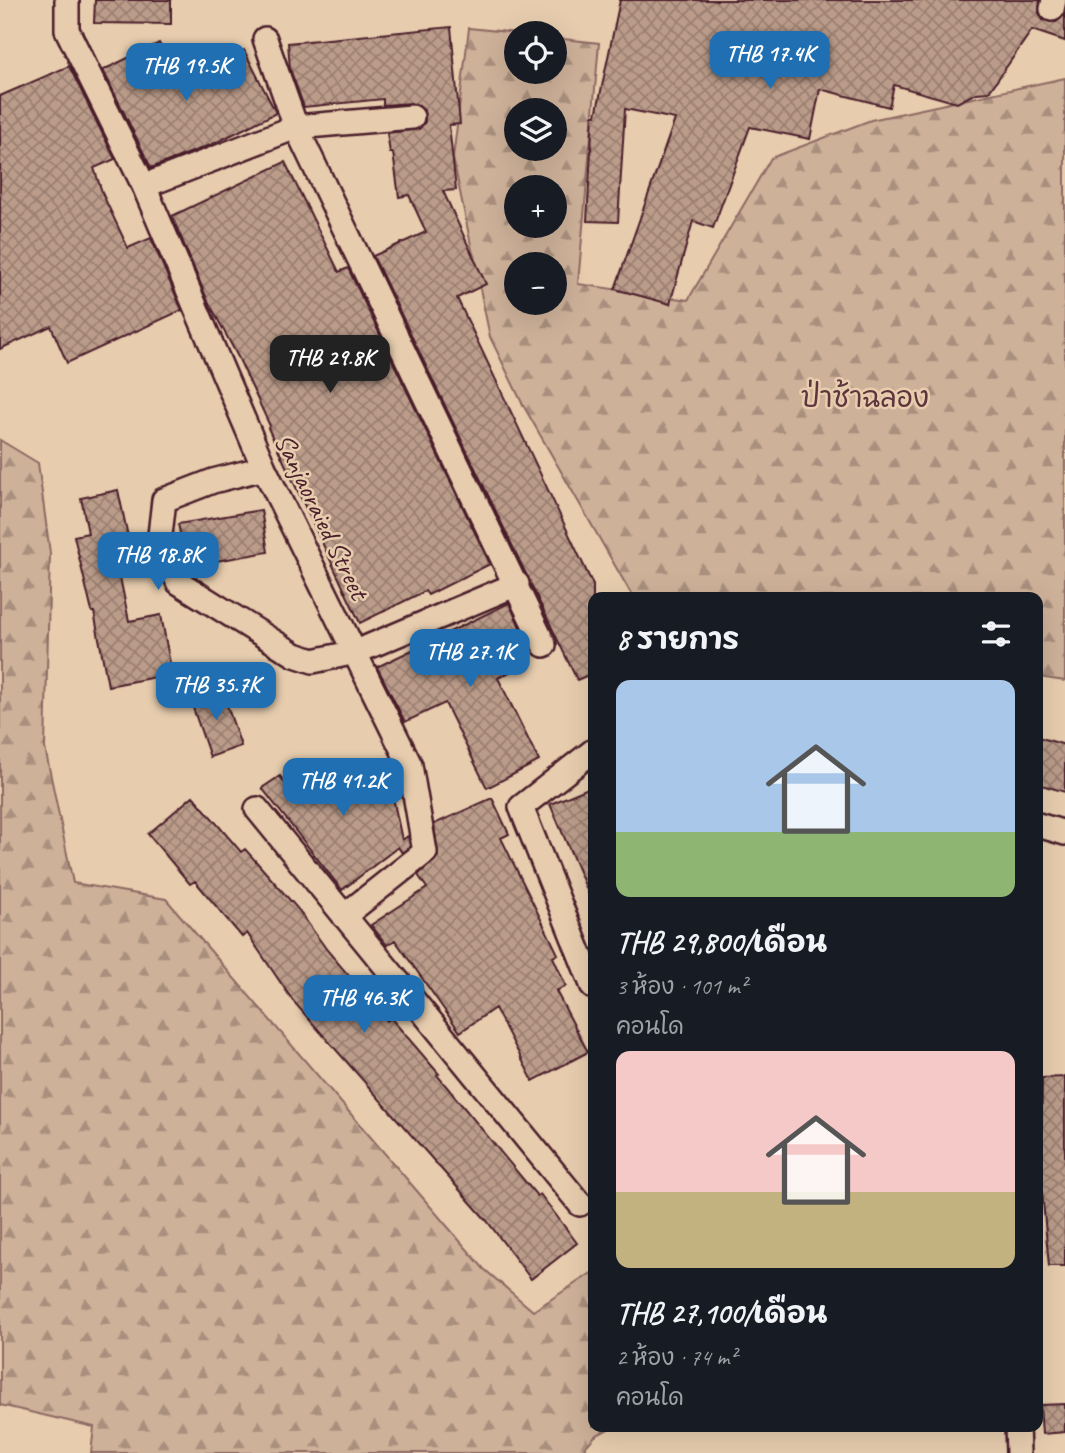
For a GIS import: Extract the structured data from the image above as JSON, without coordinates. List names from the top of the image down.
{
  "streets": {
    "street": ["Sanjaoraied Street"]
  },
  "parks": ["ป่าช้าฉลอง"],
  "page": {
    "map_buttons": ["+", "−"],
    "price": [
      "THB 17.4K",
      "THB 19.5K",
      "THB 29.8K",
      "THB 18.8K",
      "THB 27.1K",
      "THB 35.7K",
      "THB 41.2K",
      "THB 46.3K"
    ],
    "heading": "8 รายการ",
    "list": [
      {
        "name": "THB 29,800/เดือน",
        "note": "3 ห้อง · 101 m² · คอนโด"
      },
      {
        "name": "THB 27,100/เดือน",
        "note": "2 ห้อง · 74 m² · คอนโด"
      }
    ]
  }
}
